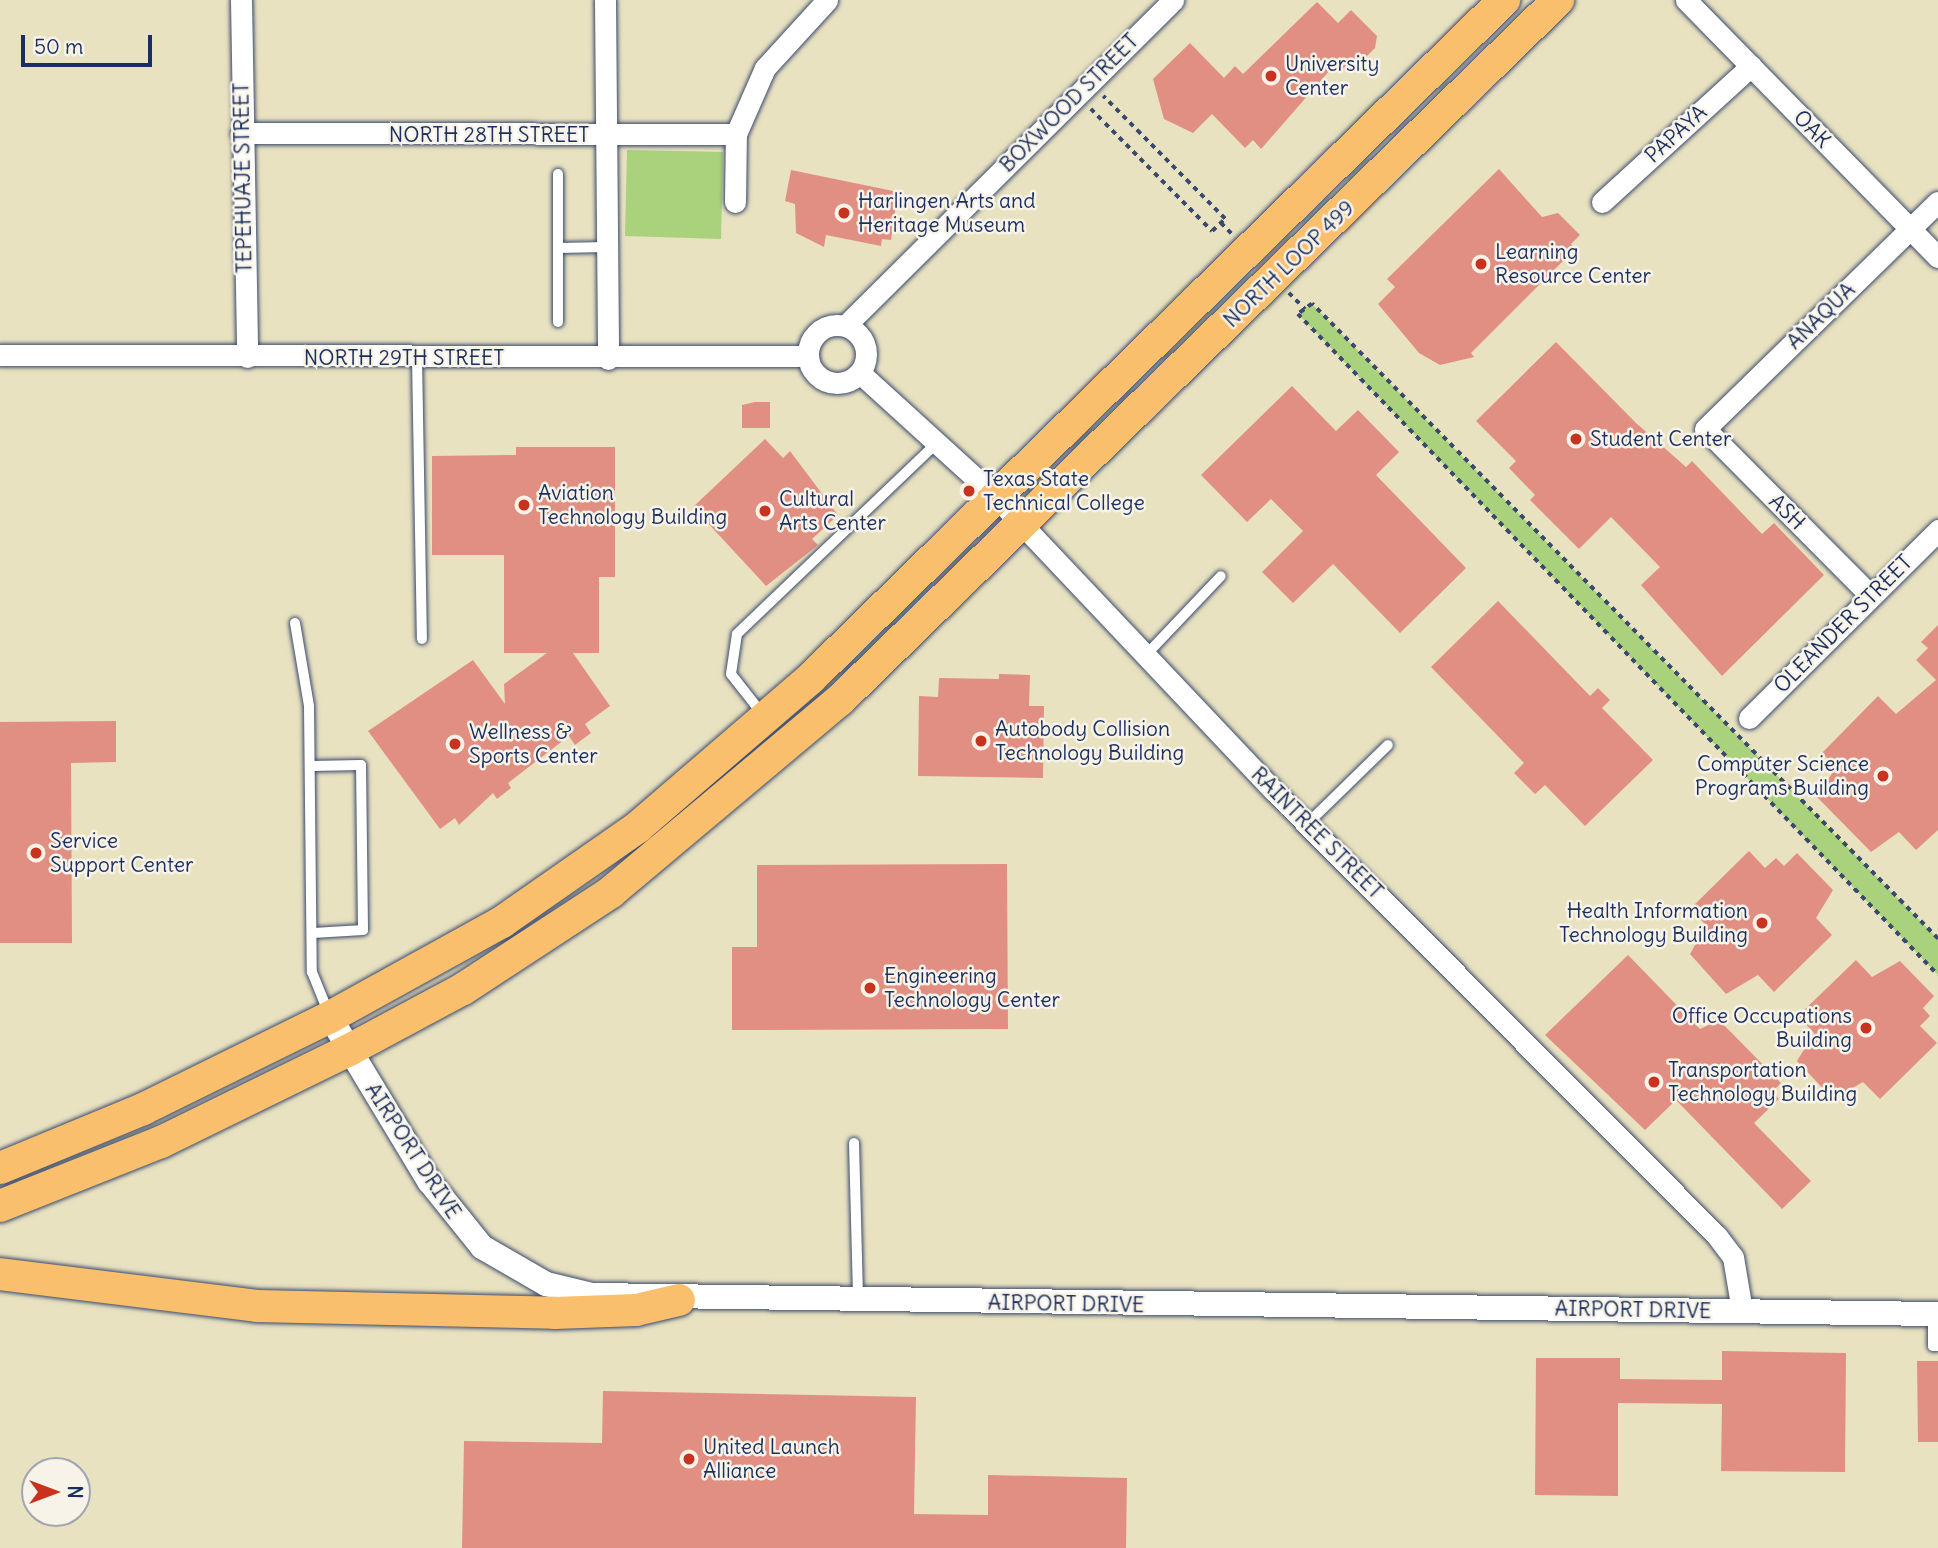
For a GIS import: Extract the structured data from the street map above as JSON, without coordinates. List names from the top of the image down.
{
  "streets": {
    "main road": ["NORTH LOOP 499"],
    "street": [
      "BOXWOOD STREET",
      "OAK",
      "PAPAYA",
      "NORTH 28TH STREET",
      "TEPEHUAJE STREET",
      "ANAQUA",
      "NORTH 29TH STREET",
      "ASH",
      "OLEANDER STREET",
      "RAINTREE STREET",
      "AIRPORT DRIVE"
    ]
  },
  "crossings": [
    ["BOXWOOD STREET", "NORTH 29TH STREET"],
    ["BOXWOOD STREET", "RAINTREE STREET"],
    ["OAK", "PAPAYA"],
    ["OAK", "ANAQUA"],
    ["NORTH 28TH STREET", "TEPEHUAJE STREET"],
    ["TEPEHUAJE STREET", "NORTH 29TH STREET"],
    ["NORTH LOOP 499", "RAINTREE STREET"],
    ["NORTH LOOP 499", "AIRPORT DRIVE"],
    ["ANAQUA", "ASH"],
    ["NORTH 29TH STREET", "RAINTREE STREET"],
    ["ASH", "OLEANDER STREET"],
    ["RAINTREE STREET", "AIRPORT DRIVE"]
  ],
  "places": [
    "University Center",
    "Harlingen Arts and Heritage Museum",
    "Learning Resource Center",
    "Student Center",
    "Texas State Technical College",
    "Aviation Technology Building",
    "Cultural Arts Center",
    "Autobody Collision Technology Building",
    "Wellness & Sports Center",
    "Computer Science Programs Building",
    "Service Support Center",
    "Health Information Technology Building",
    "Engineering Technology Center",
    "Office Occupations Building",
    "Transportation Technology Building",
    "United Launch Alliance"
  ],
  "scale_bar": "50 m",
  "north": "right"
}
